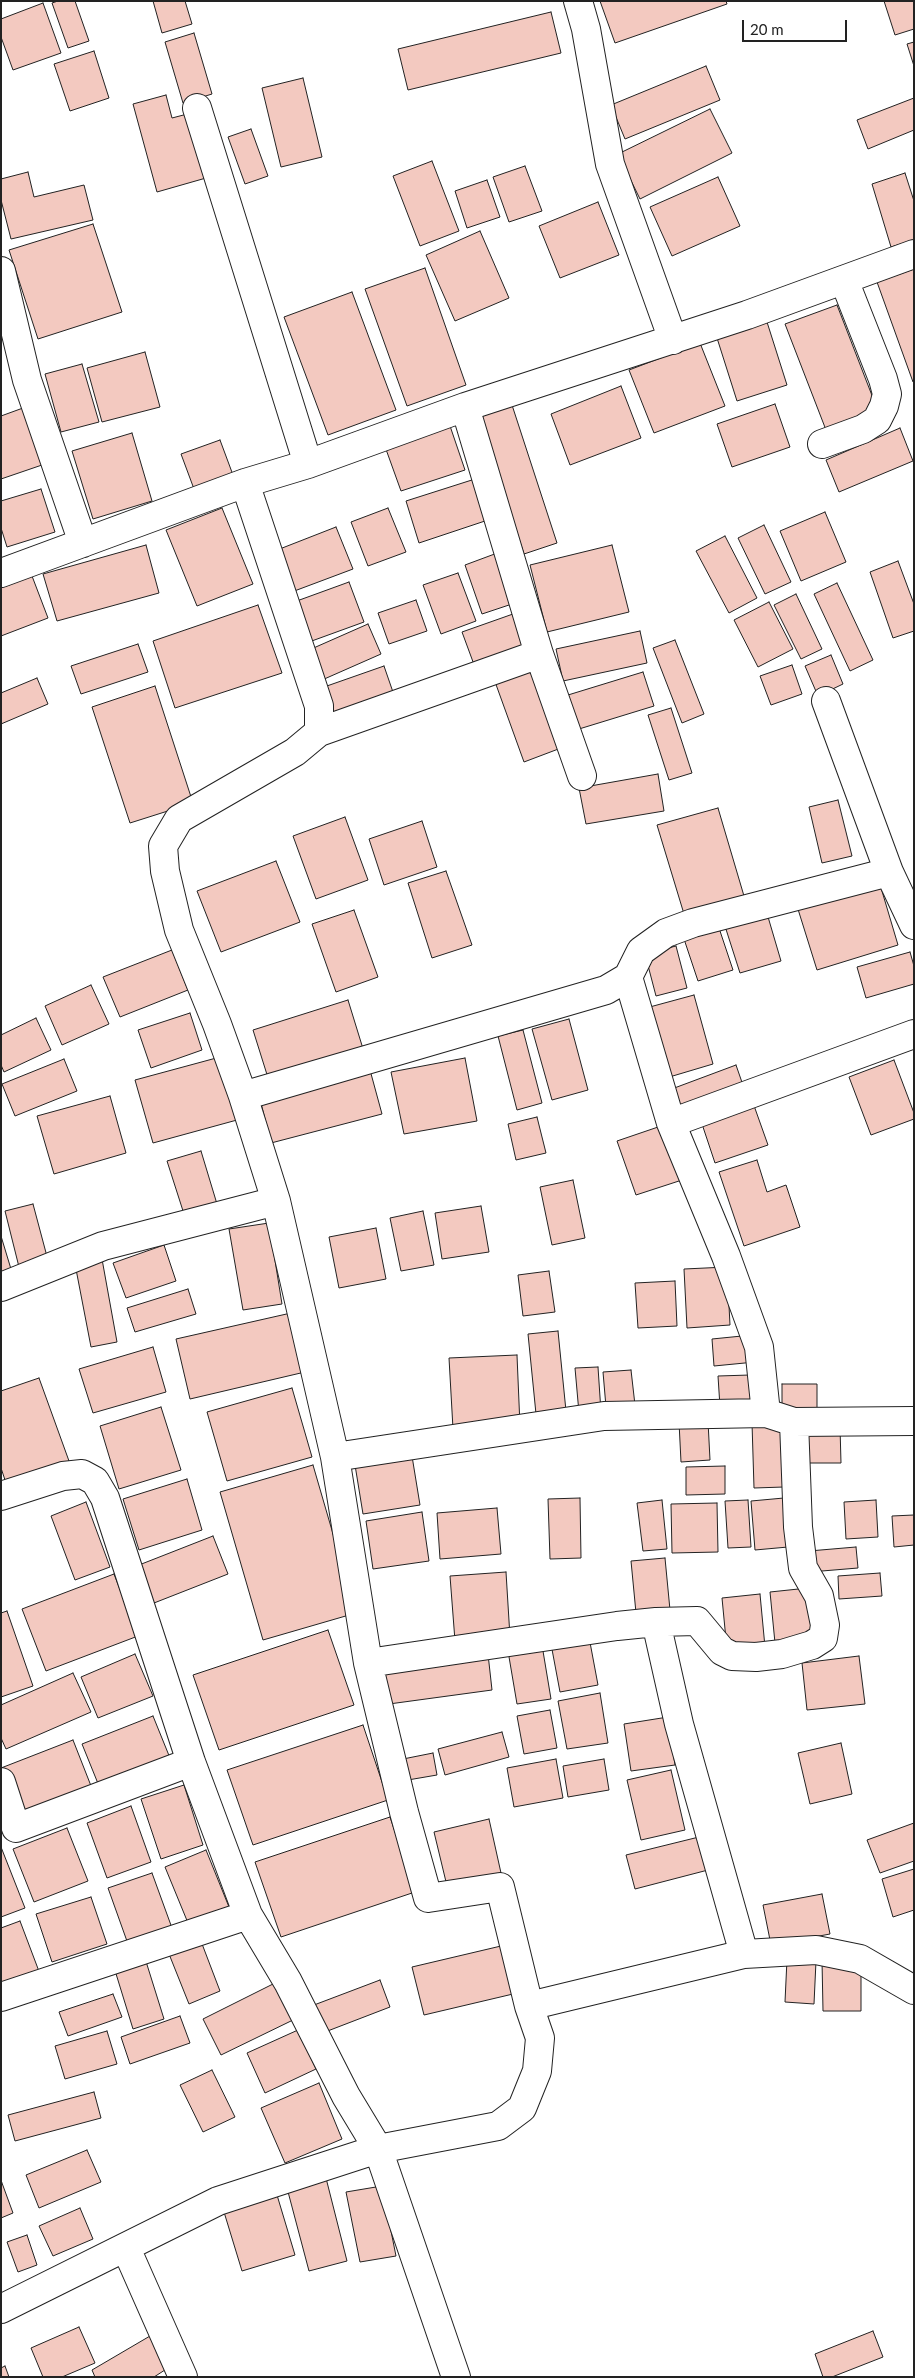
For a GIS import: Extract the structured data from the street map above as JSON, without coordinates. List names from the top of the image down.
{
  "scale_bar": "20 m"
}
